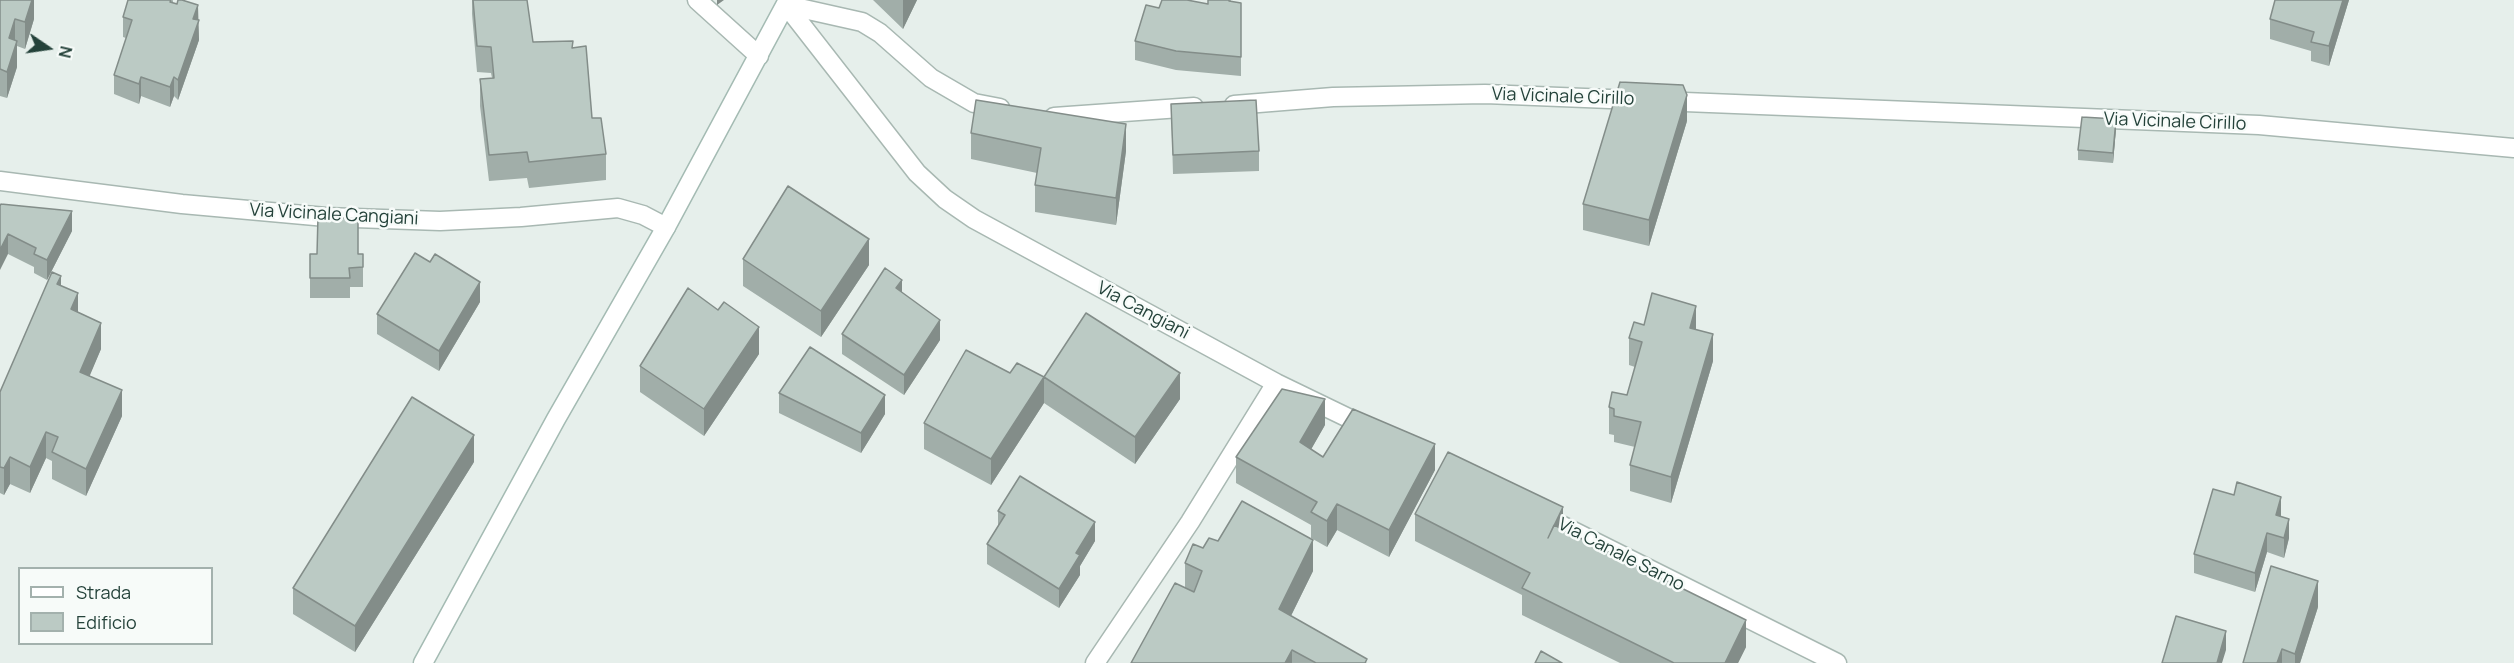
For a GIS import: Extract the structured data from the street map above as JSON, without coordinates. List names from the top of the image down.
{
  "streets": {
    "street": [
      "Via Vicinale Cirillo",
      "Via Vicinale Cangiani",
      "Via Cangiani",
      "Via Canale Sarno"
    ]
  },
  "legend": ["Strada", "Edificio"],
  "north": "right"
}
